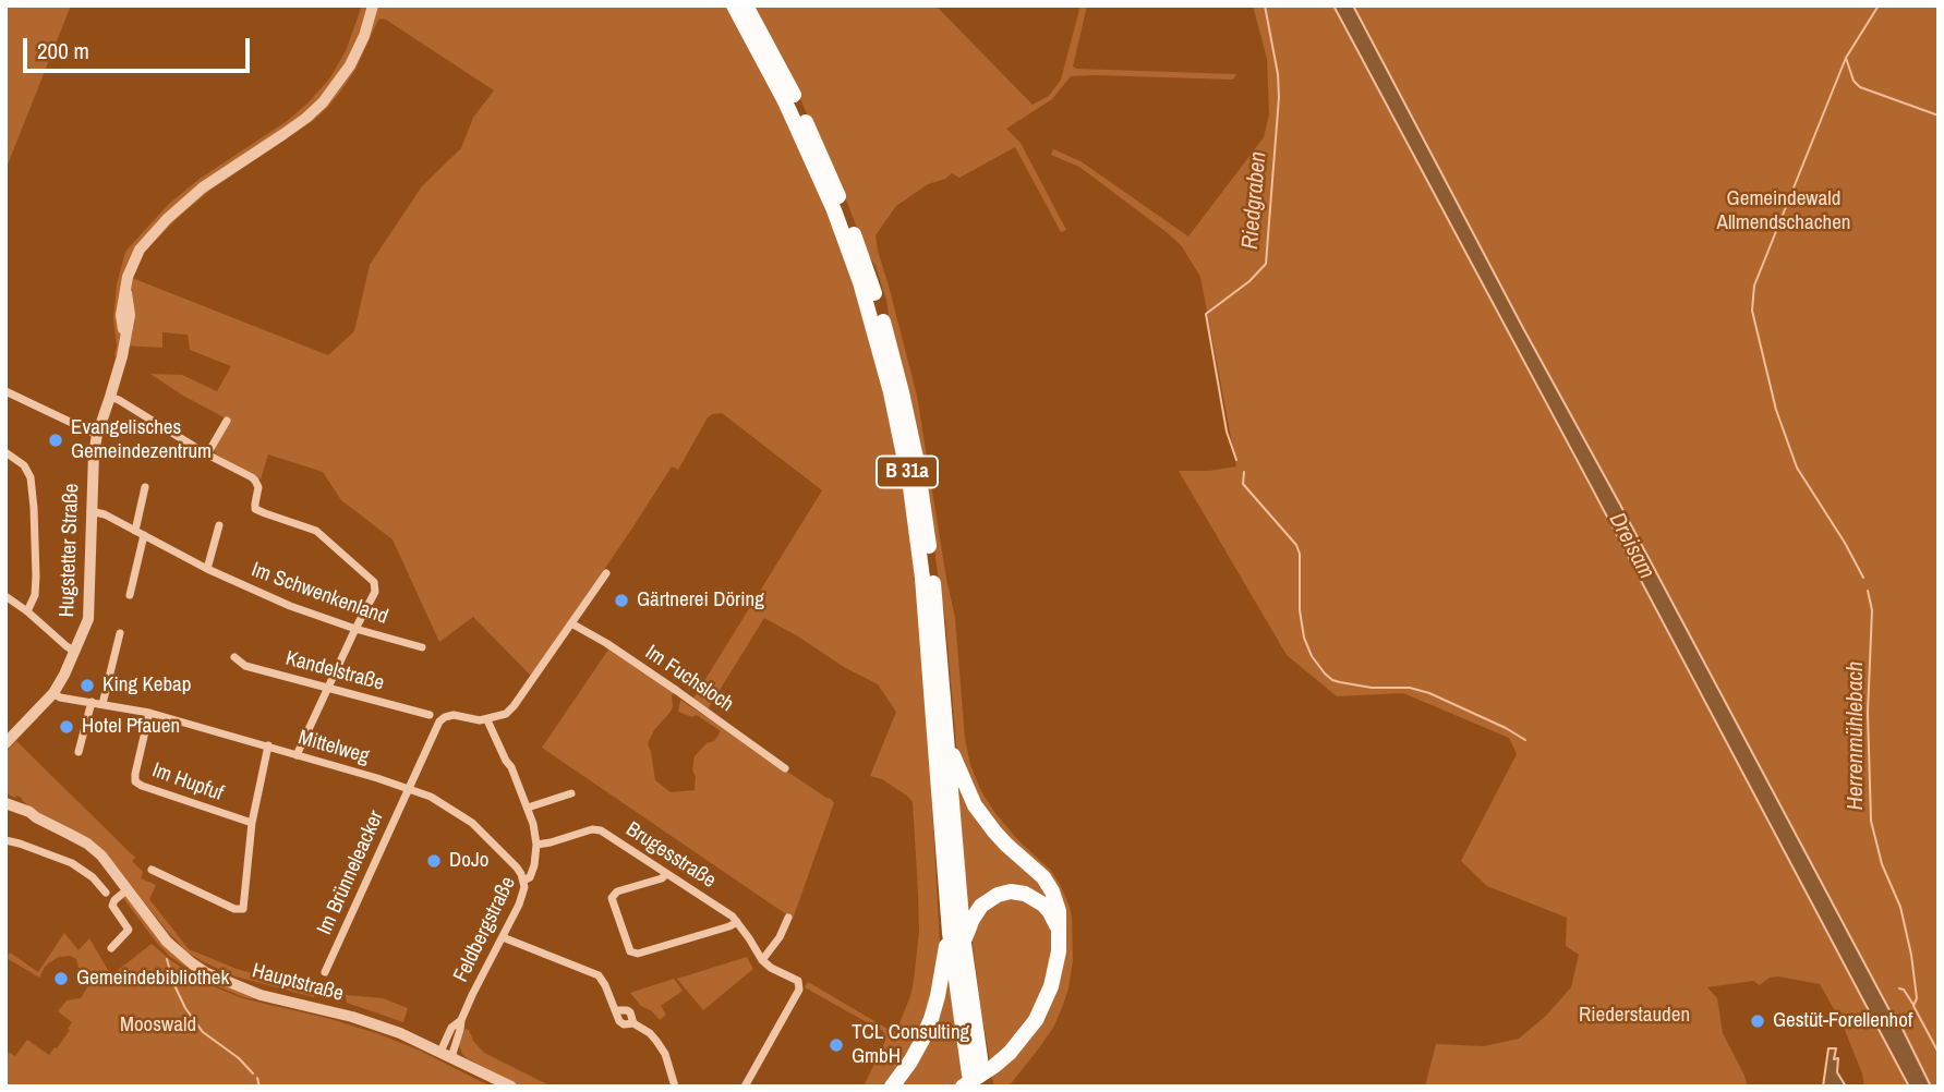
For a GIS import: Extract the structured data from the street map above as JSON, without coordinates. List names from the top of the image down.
{
  "streets": {
    "highway": ["B 31a"],
    "street": [
      "Hugstetter Straße",
      "Im Schwenkenland",
      "Kandelstraße",
      "Im Fuchsloch",
      "Mittelweg",
      "Im Hupfuf",
      "Brugesstraße",
      "Im Brünneleacker",
      "Feldbergstraße",
      "Hauptstraße"
    ]
  },
  "crossings": [
    ["Hugstetter Straße", "Im Schwenkenland"],
    ["Hugstetter Straße", "Mittelweg"],
    ["Mittelweg", "Im Hupfuf"],
    ["Mittelweg", "Im Brünneleacker"],
    ["Mittelweg", "Feldbergstraße"],
    ["Brugesstraße", "Feldbergstraße"],
    ["Feldbergstraße", "Hauptstraße"]
  ],
  "water": ["Riedgraben", "Dreisam", "Herrenmühlebach"],
  "parks": ["Gemeindewald Allmendschachen", "Riederstauden", "Mooswald"],
  "places": [
    "Evangelisches Gemeindezentrum",
    "Gärtnerei Döring",
    "King Kebap",
    "Hotel Pfauen",
    "DoJo",
    "Gemeindebibliothek",
    "Gestüt-Forellenhof",
    "TCL Consulting GmbH"
  ],
  "scale_bar": "200 m"
}
